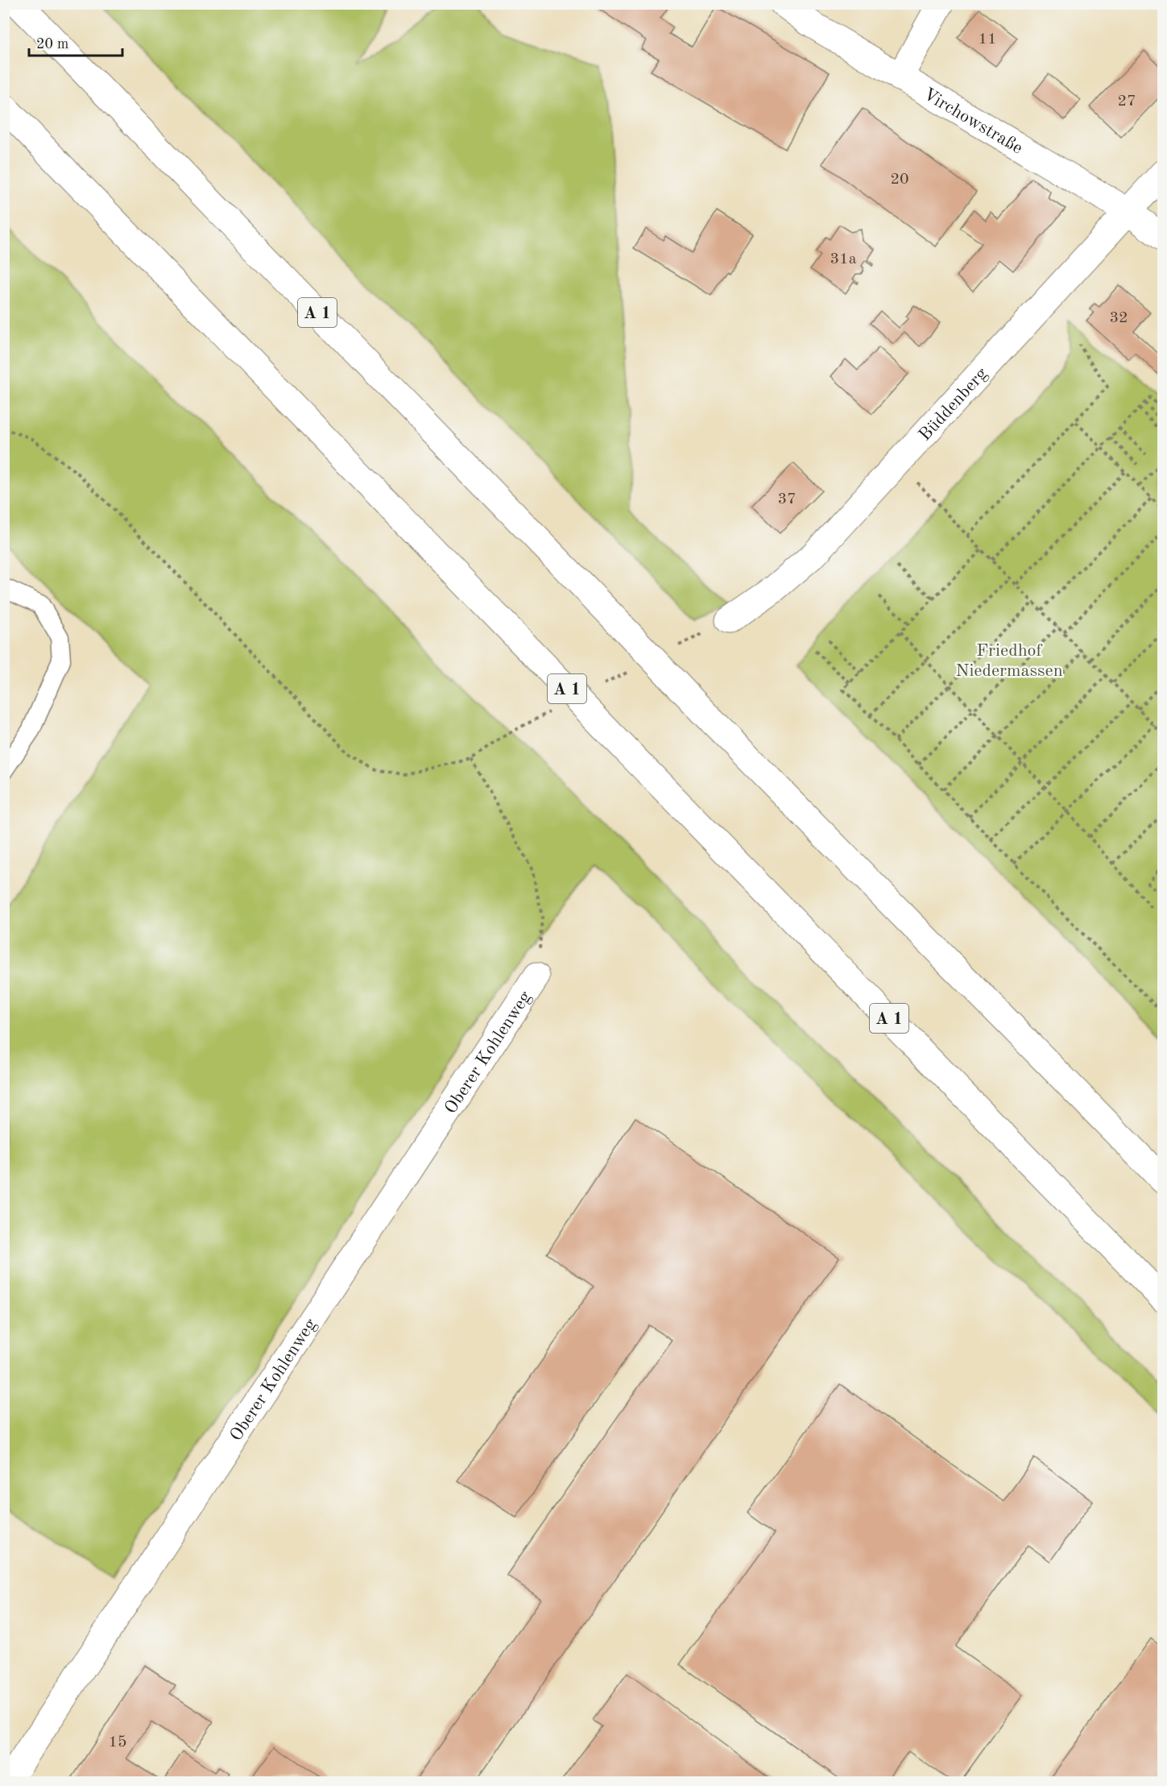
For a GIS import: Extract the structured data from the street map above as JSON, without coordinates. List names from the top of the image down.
{
  "streets": {
    "main road": [
      "Virchowstraße",
      "A 1",
      "Büddenberg",
      "Oberer Kohlenweg"
    ]
  },
  "crossings": [
    ["Virchowstraße", "Büddenberg"]
  ],
  "parks": ["Friedhof Niedermassen"],
  "house_numbers": [
    "11",
    "27",
    "20",
    "31a",
    "32",
    "37",
    "15"
  ],
  "scale_bar": "20 m"
}
